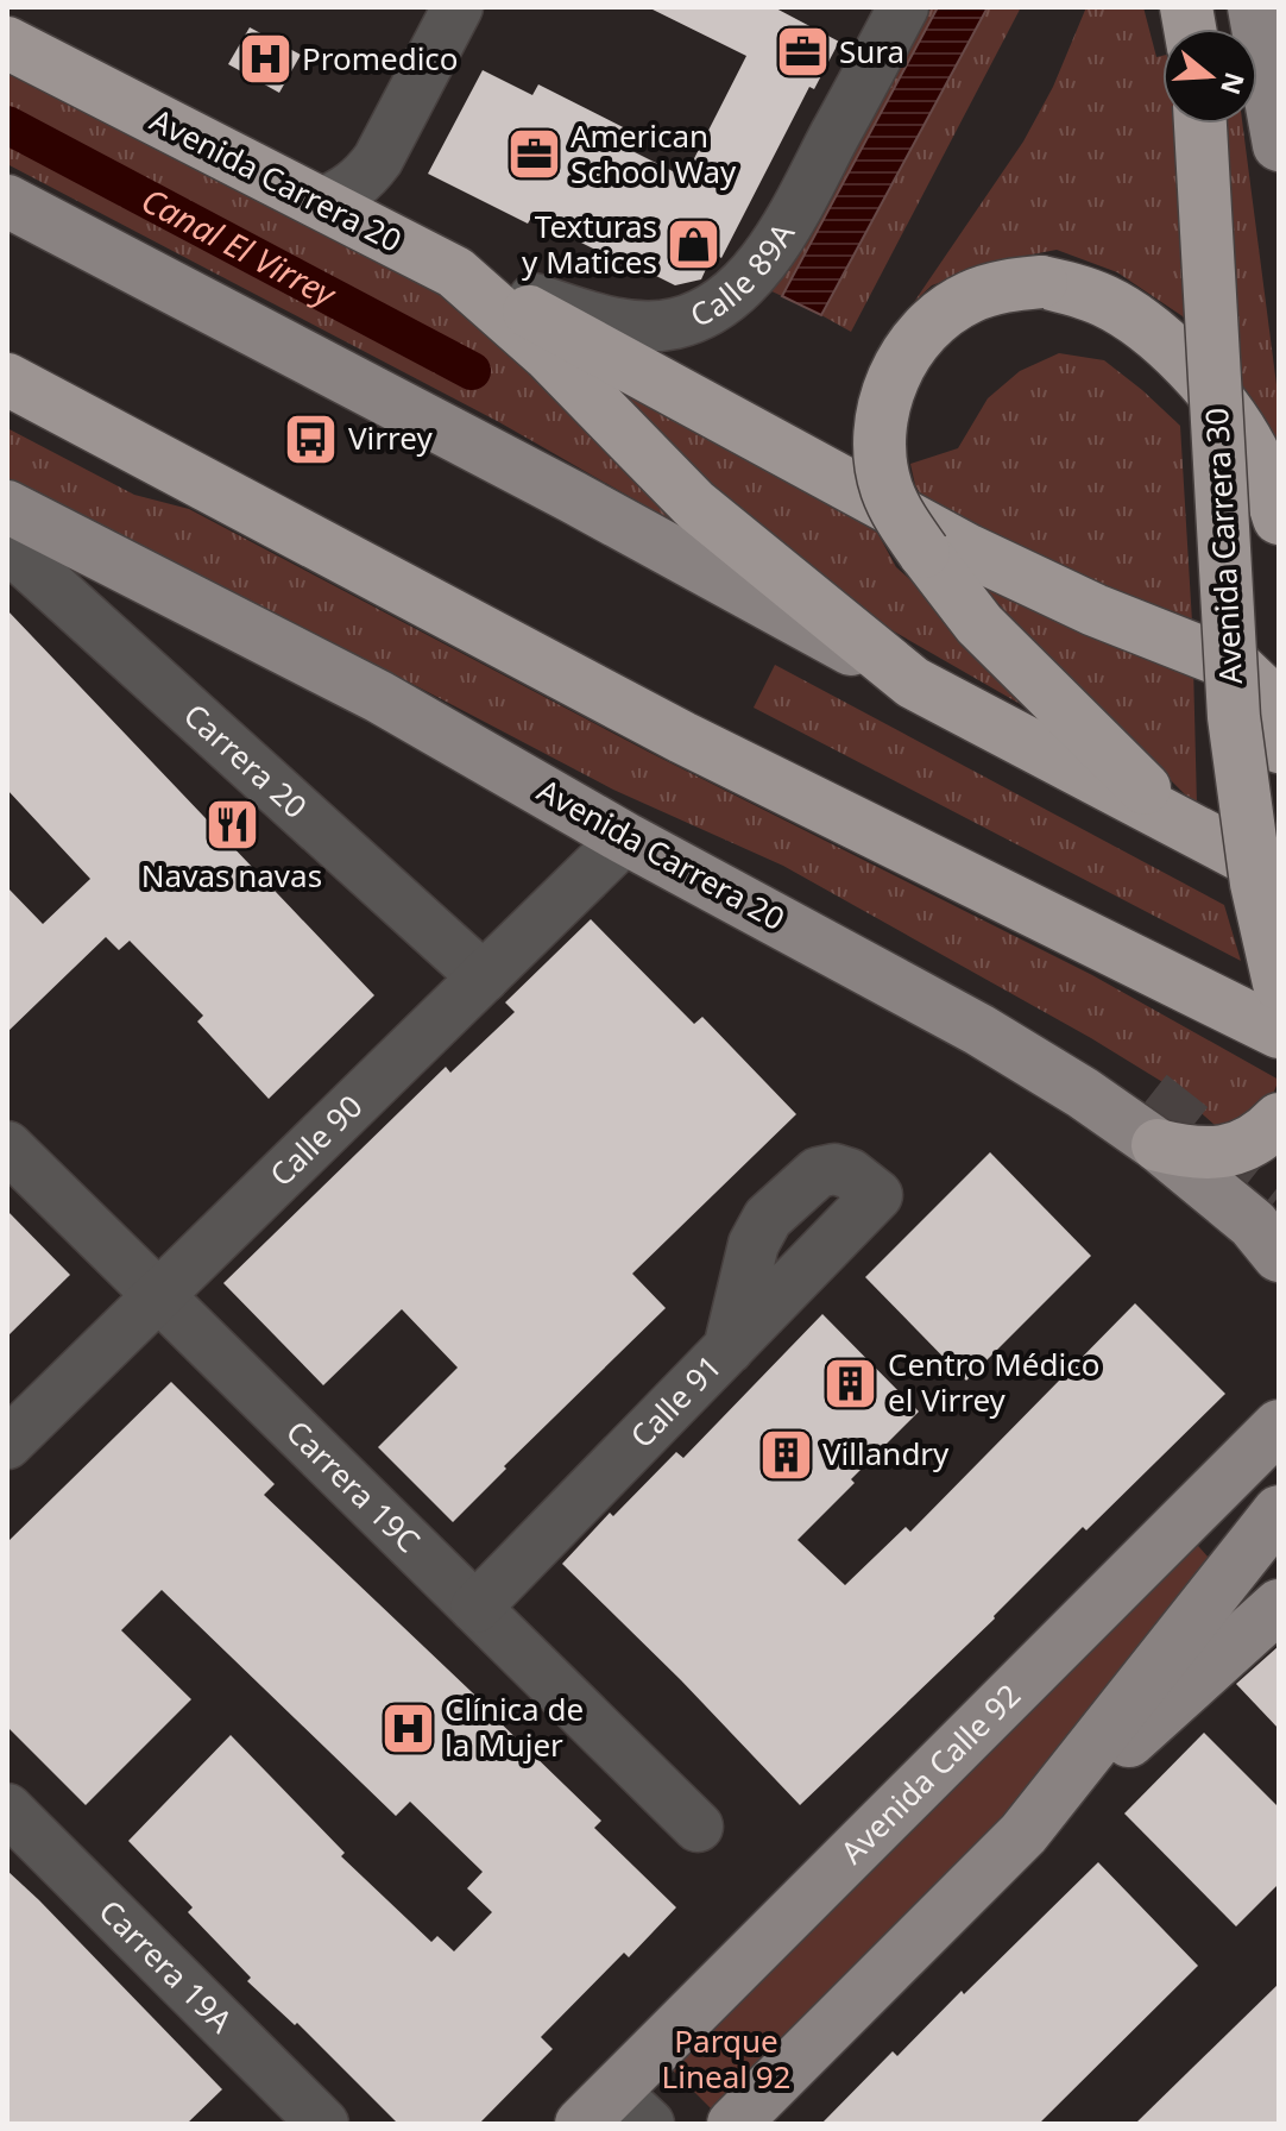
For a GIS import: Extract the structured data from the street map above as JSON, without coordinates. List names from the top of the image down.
{
  "streets": {
    "highway": ["Avenida Carrera 20", "Avenida Carrera 30"],
    "main road": ["Avenida Calle 92"],
    "street": [
      "Calle 89A",
      "Carrera 20",
      "Calle 90",
      "Calle 91",
      "Carrera 19C",
      "Carrera 19A"
    ]
  },
  "crossings": [
    ["Avenida Carrera 20", "Calle 89A"],
    ["Avenida Carrera 20", "Calle 90"],
    ["Carrera 20", "Calle 90"],
    ["Calle 90", "Carrera 19C"],
    ["Calle 91", "Carrera 19C"]
  ],
  "water": ["Canal El Virrey"],
  "parks": ["Parque Lineal 92"],
  "places": {
    "office": ["Sura", "American School Way"],
    "hospital": ["Promedico", "Clínica de la Mujer"],
    "shop": ["Texturas y Matices"],
    "bus stop": ["Virrey"],
    "restaurant": ["Navas navas"],
    "building": ["Centro Médico el Virrey", "Villandry"]
  },
  "north": "right"
}
